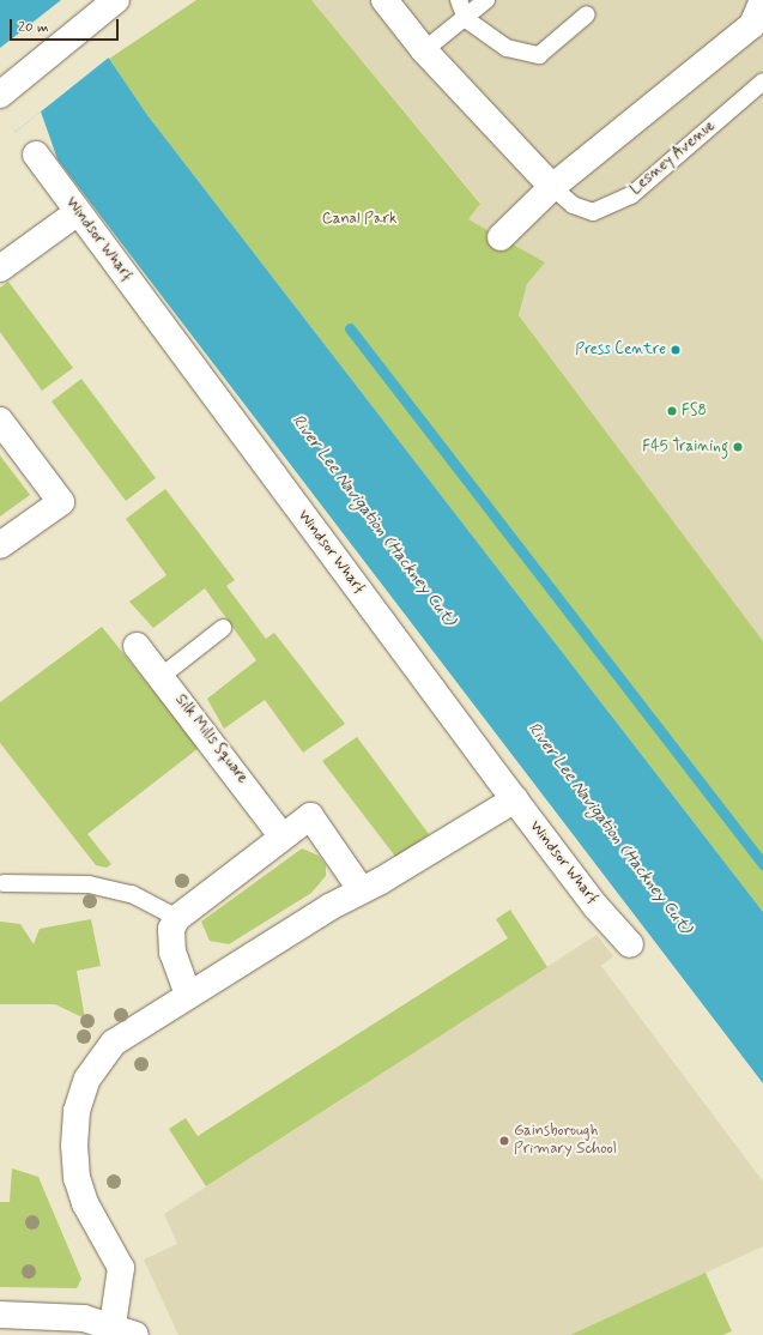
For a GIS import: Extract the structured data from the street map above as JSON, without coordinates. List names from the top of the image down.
{
  "streets": {
    "street": ["Windsor Wharf", "Silk Mills Square"],
    "lane": ["Lesney Avenue"]
  },
  "water": ["River Lee Navigation (Hackney Cut)"],
  "parks": ["Canal Park"],
  "places": [
    "Press Centre",
    "FS8",
    "F45 Training",
    "Gainsborough Primary School"
  ],
  "scale_bar": "20 m"
}
